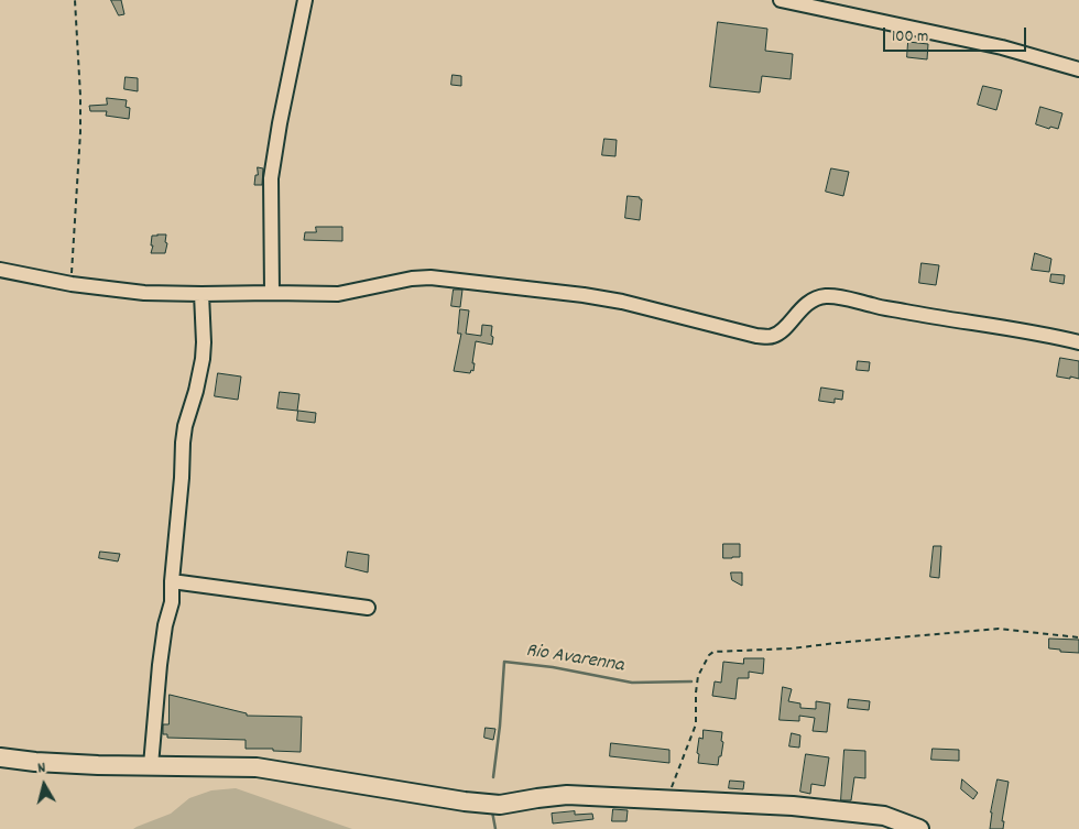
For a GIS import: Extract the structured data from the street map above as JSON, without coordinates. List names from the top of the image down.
{
  "water": ["Rio Avarenna"],
  "scale_bar": "100 m",
  "north": "top"
}
